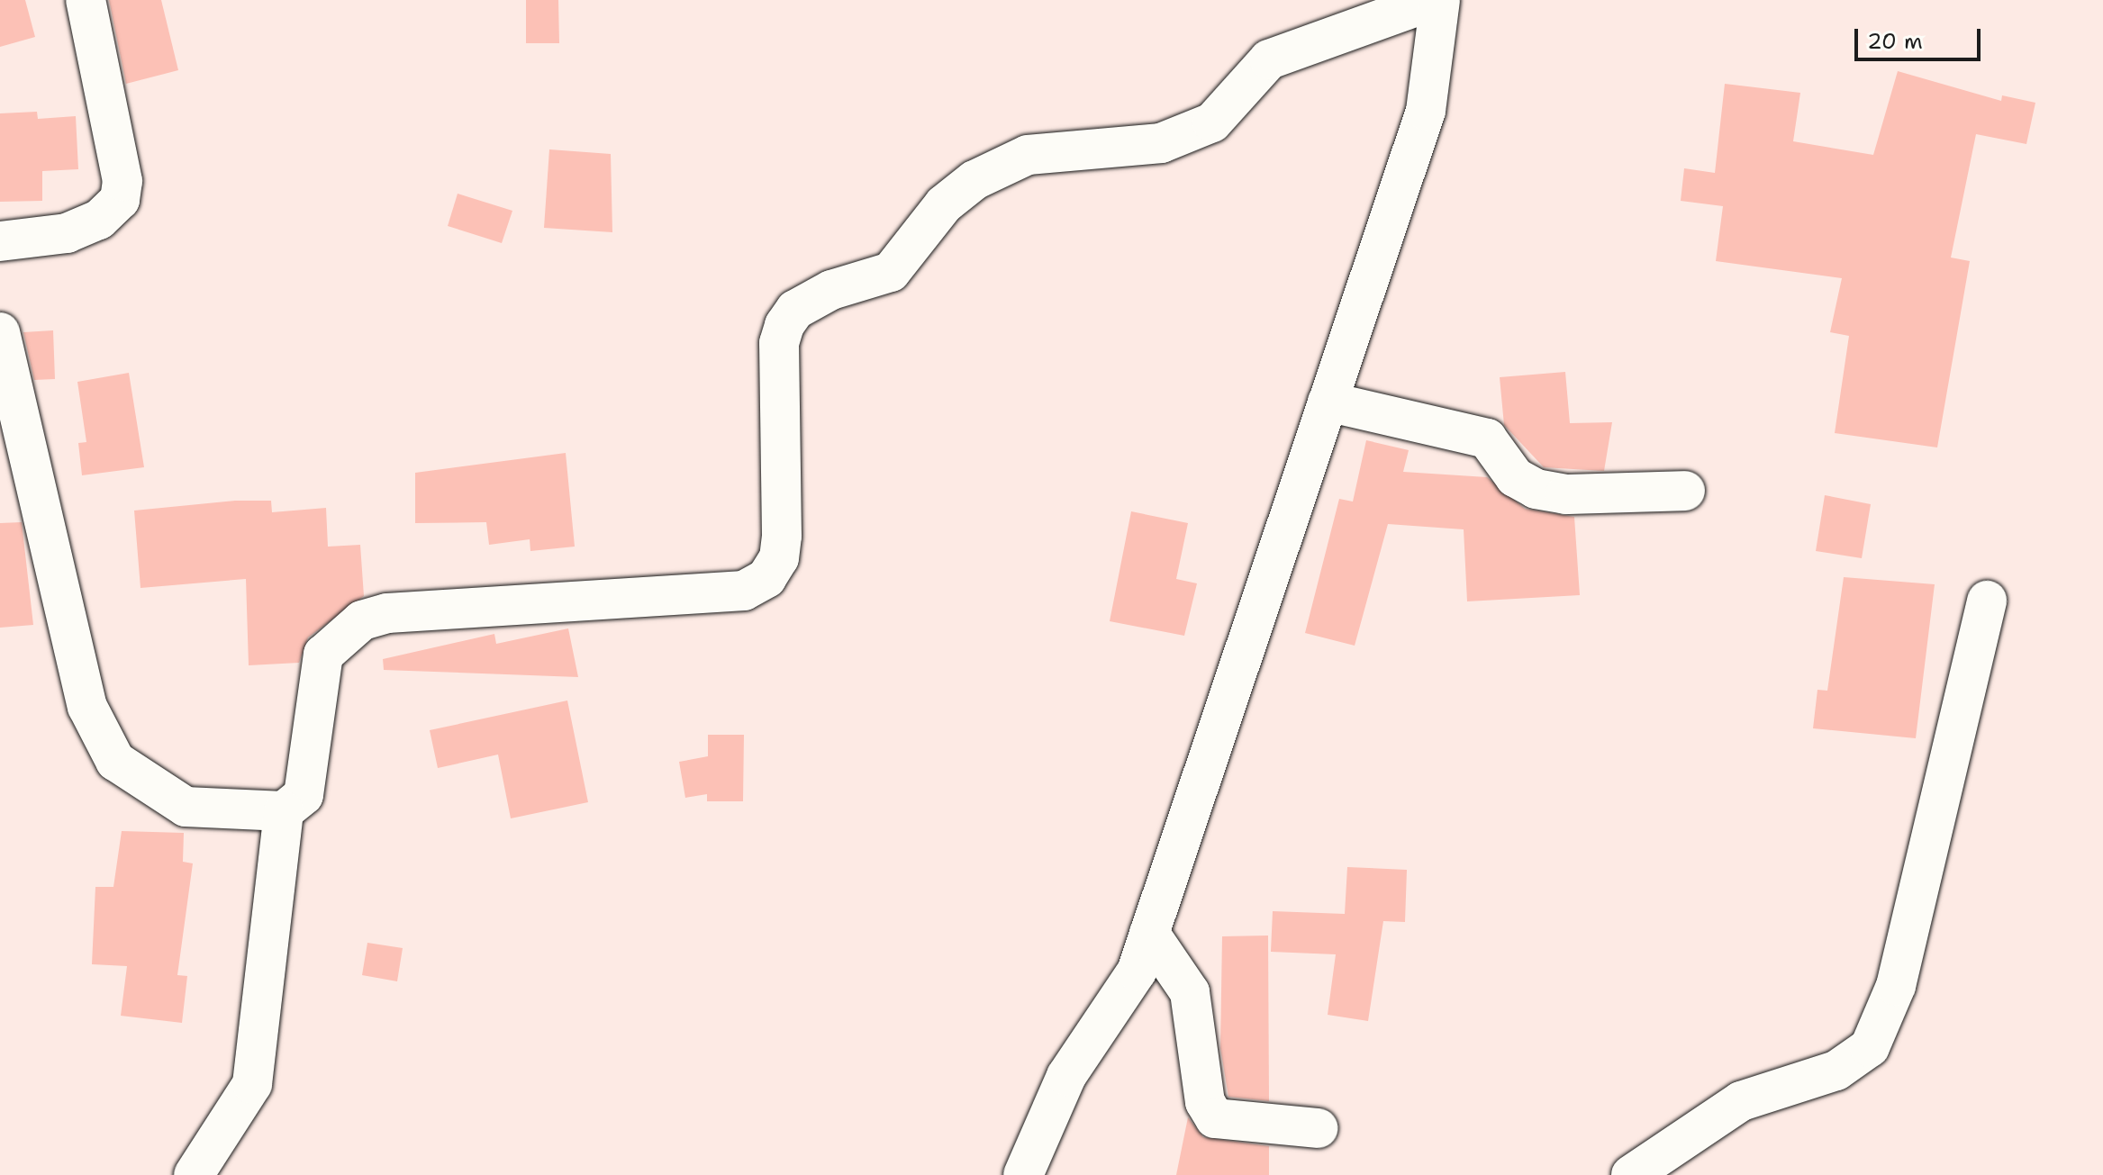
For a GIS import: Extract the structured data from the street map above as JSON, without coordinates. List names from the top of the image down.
{
  "scale_bar": "20 m"
}
